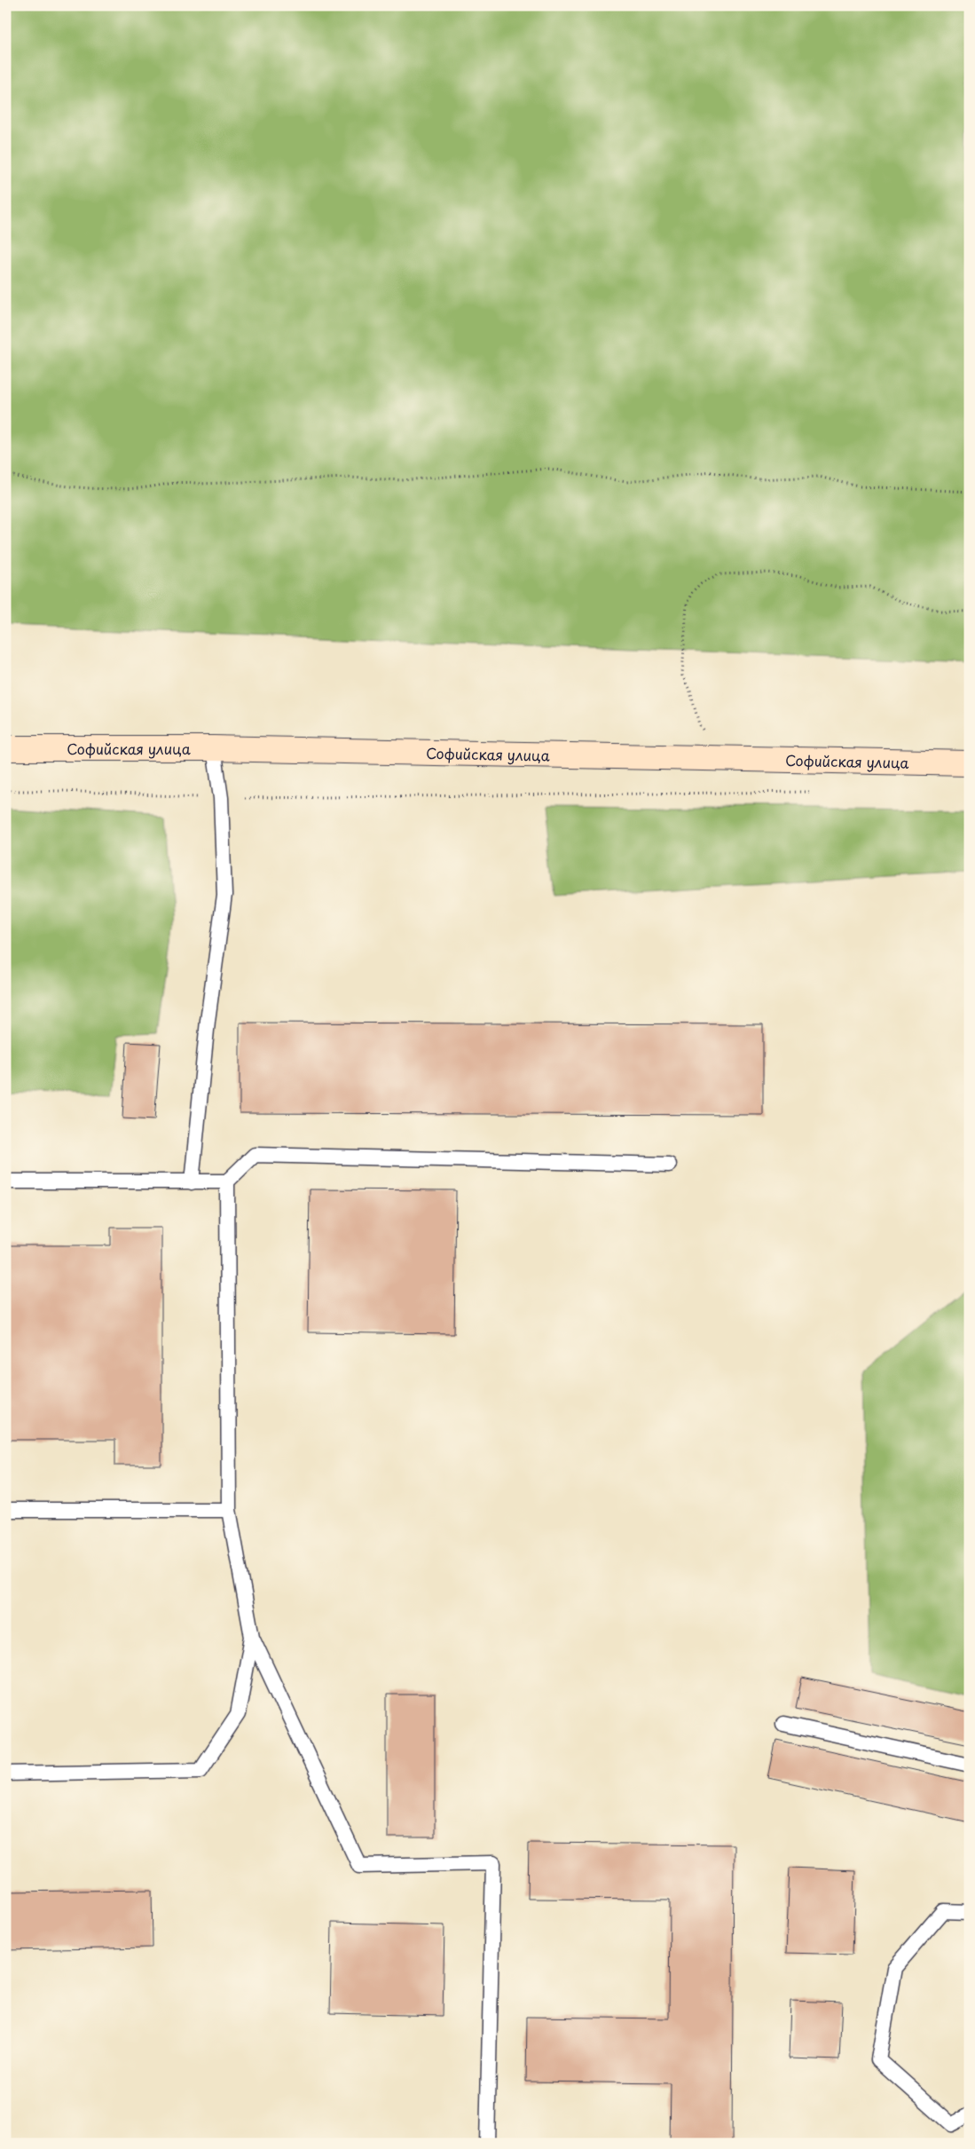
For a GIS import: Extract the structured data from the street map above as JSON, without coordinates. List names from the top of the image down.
{
  "streets": {
    "main road": ["Софийская улица"]
  }
}
